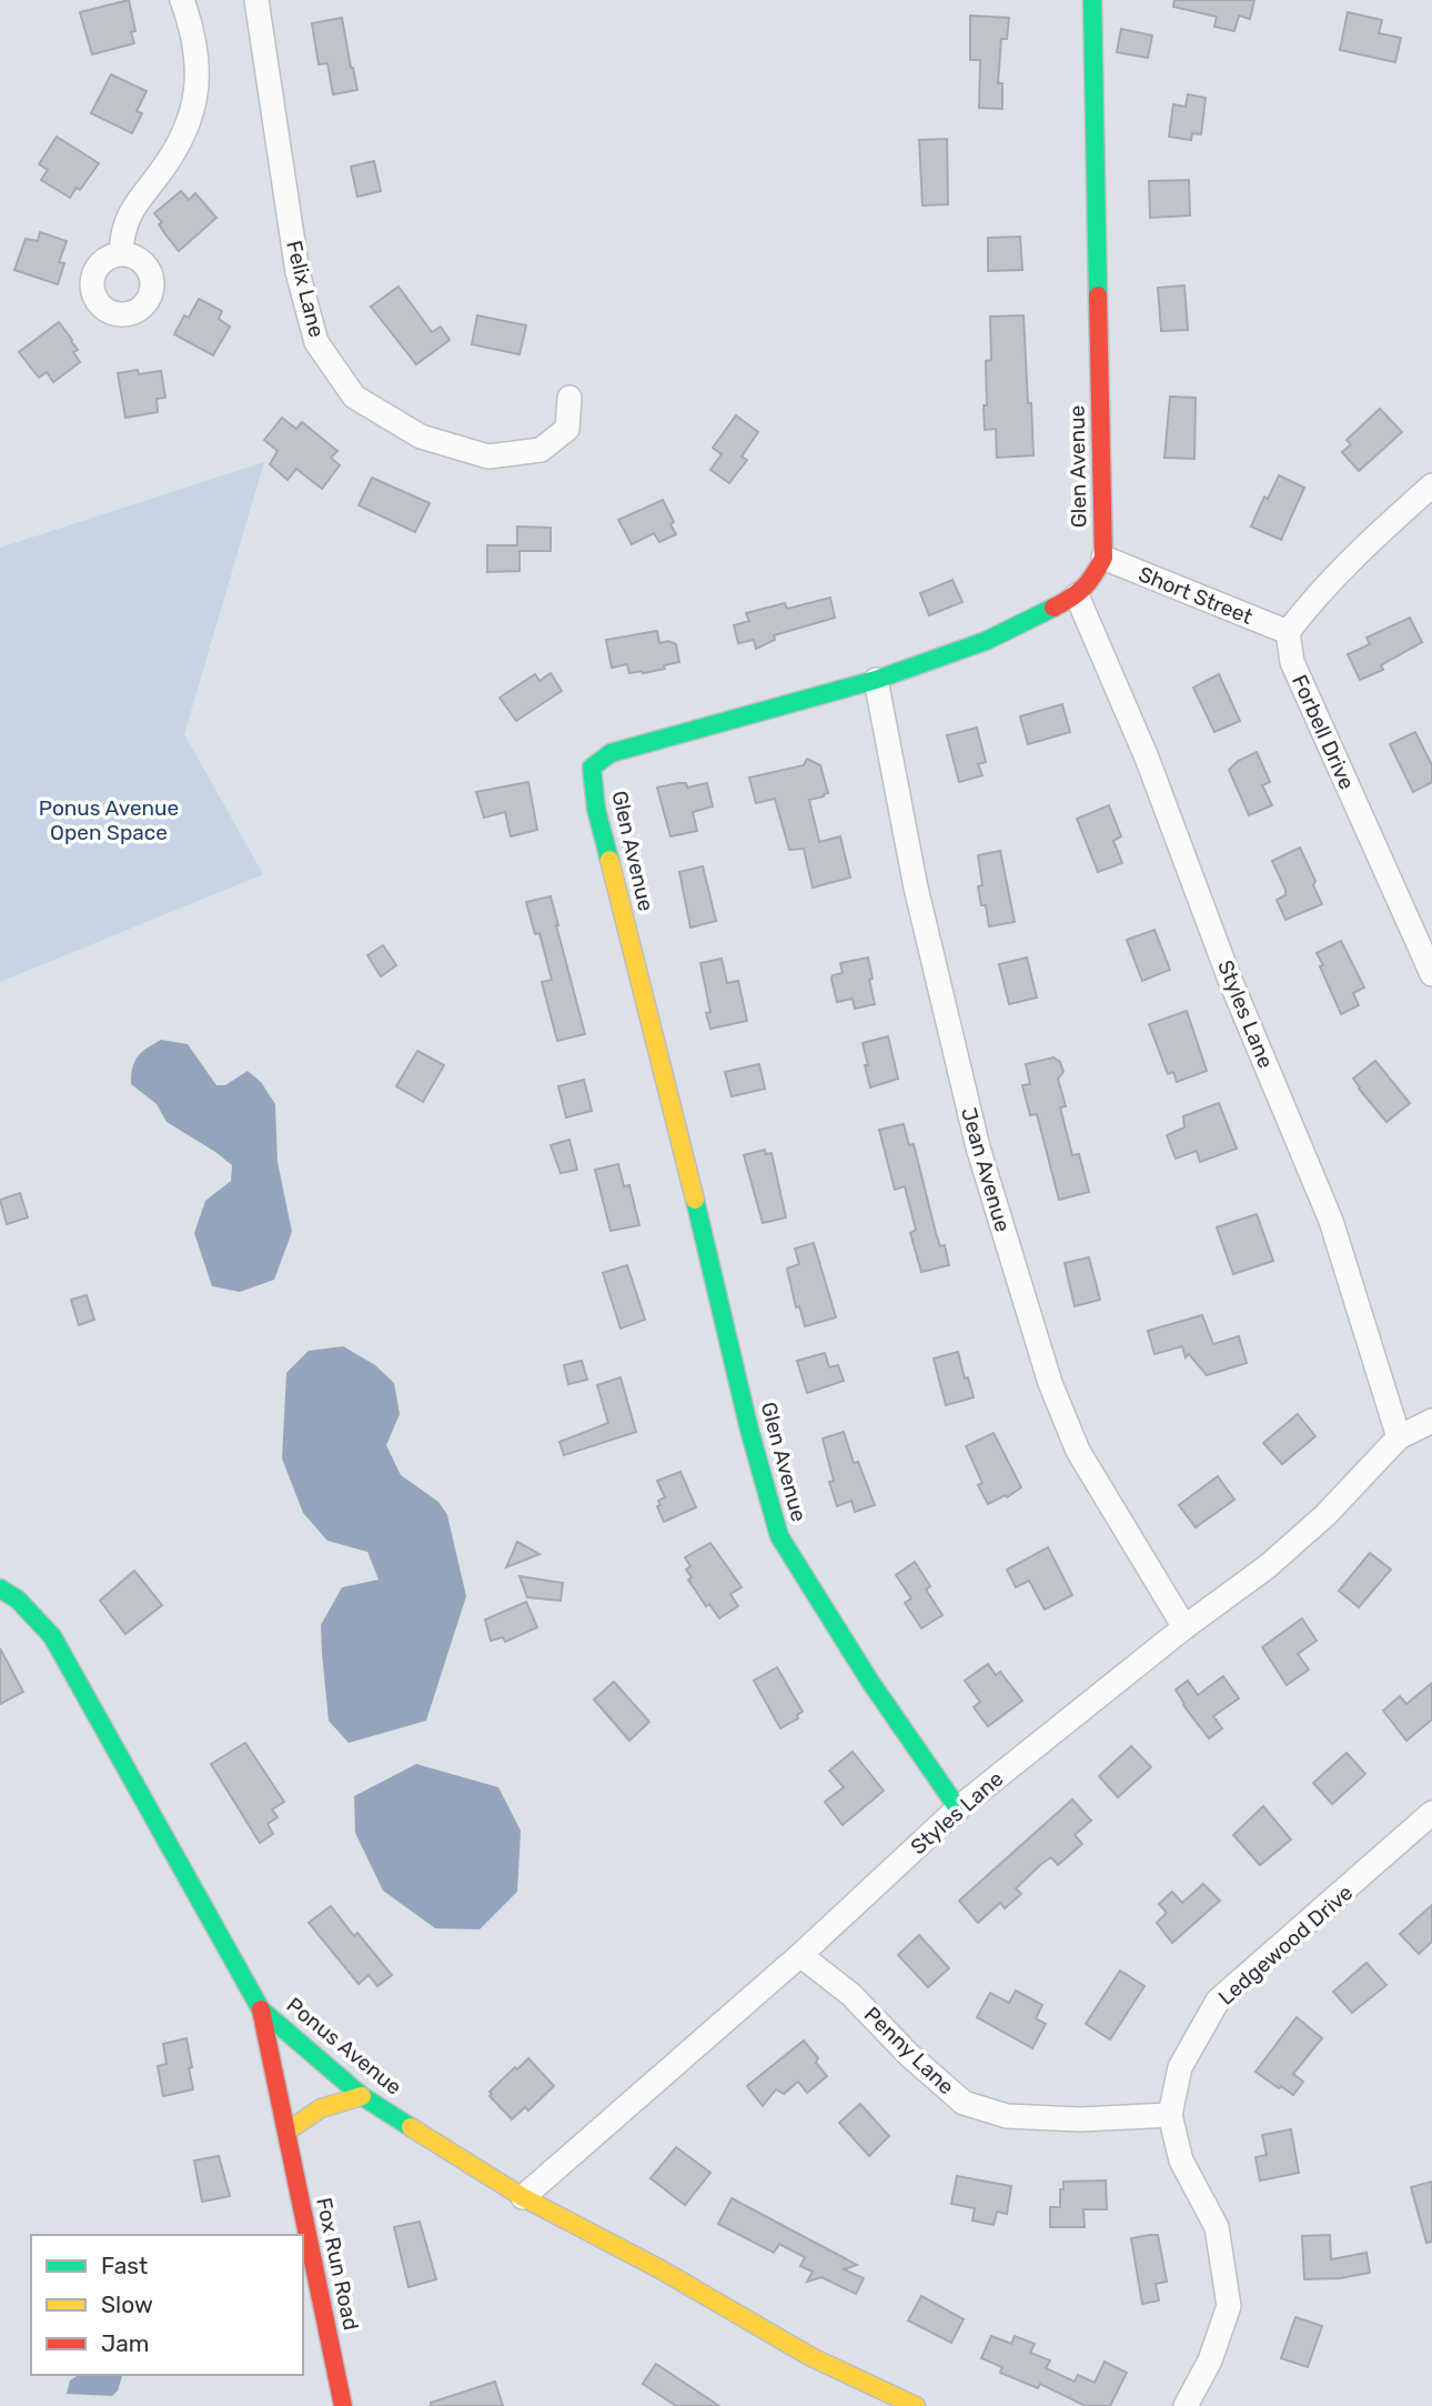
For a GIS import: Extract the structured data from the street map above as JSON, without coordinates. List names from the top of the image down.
{
  "streets": {
    "street": [
      "Felix Lane",
      "Glen Avenue",
      "Short Street",
      "Forbell Drive",
      "Styles Lane",
      "Jean Avenue",
      "Ledgewood Drive",
      "Ponus Avenue",
      "Penny Lane",
      "Fox Run Road"
    ]
  },
  "crossings": [
    ["Glen Avenue", "Short Street"],
    ["Glen Avenue", "Styles Lane"],
    ["Glen Avenue", "Jean Avenue"],
    ["Short Street", "Forbell Drive"],
    ["Styles Lane", "Jean Avenue"],
    ["Styles Lane", "Ponus Avenue"],
    ["Styles Lane", "Penny Lane"],
    ["Ledgewood Drive", "Penny Lane"],
    ["Ponus Avenue", "Fox Run Road"]
  ],
  "parks": ["Ponus Avenue Open Space"],
  "legend": ["Fast", "Slow", "Jam"]
}
